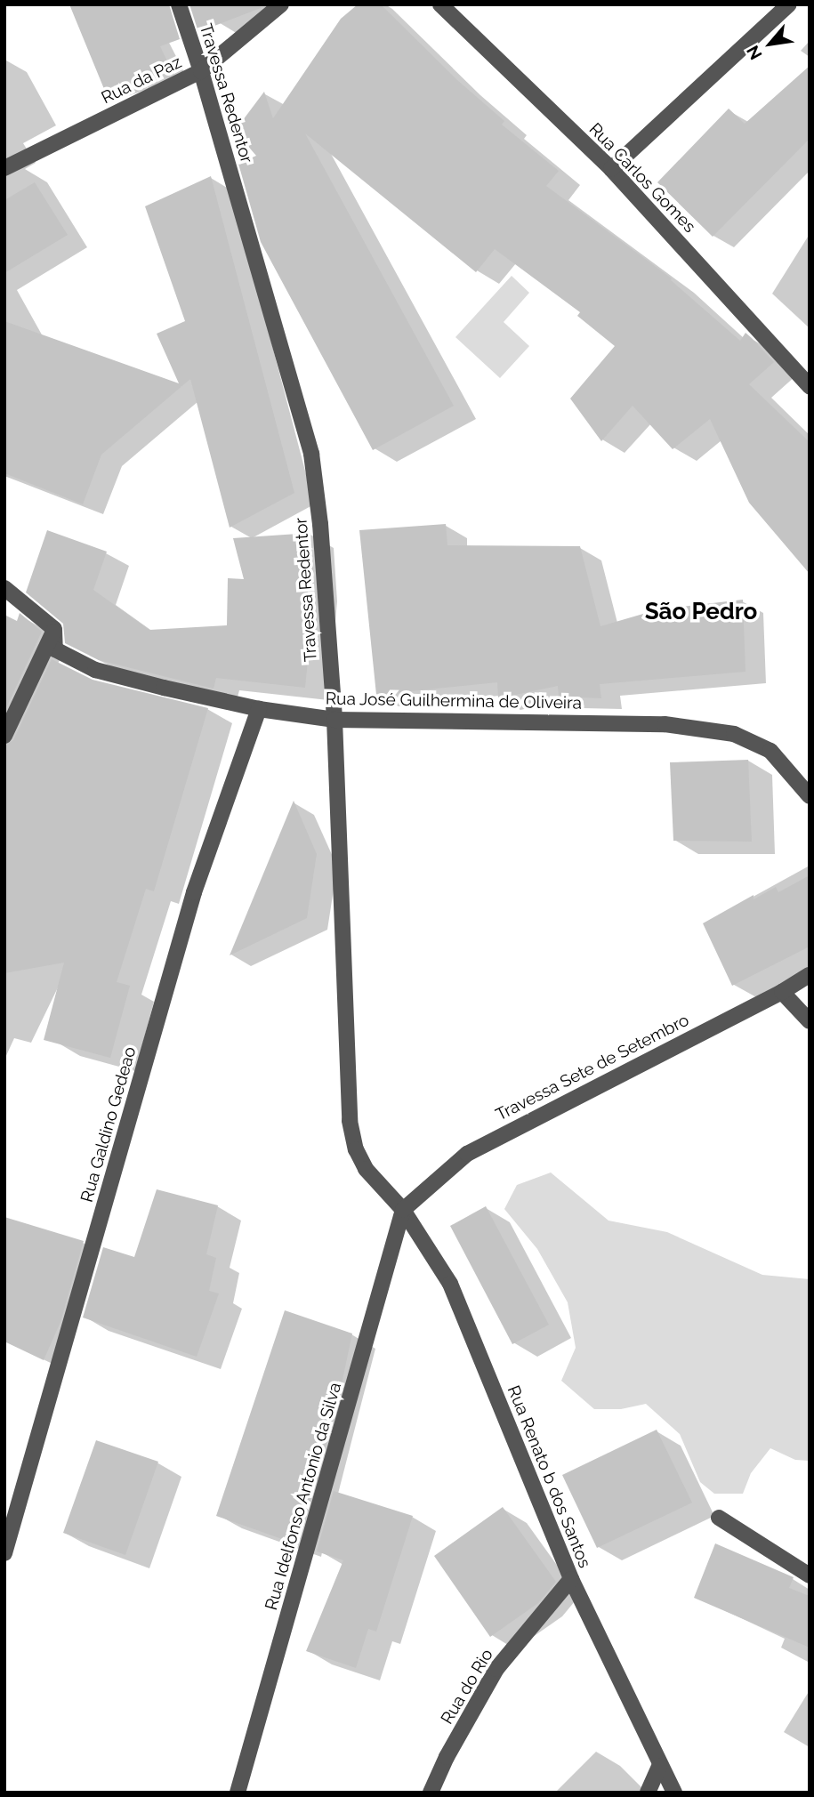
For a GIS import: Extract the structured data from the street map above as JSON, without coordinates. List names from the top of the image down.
{
  "streets": {
    "street": [
      "Rua da Paz",
      "Travessa Redentor",
      "Rua Carlos Gomes",
      "Rua José Guilhermina de Oliveira",
      "Travessa Sete de Setembro",
      "Rua Galdino Gedeao",
      "Rua Renato b dos Santos",
      "Rua Idelfonso Antonio da Silva",
      "Rua do Rio"
    ]
  },
  "crossings": [
    ["Rua da Paz", "Travessa Redentor"],
    ["Travessa Redentor", "Rua José Guilhermina de Oliveira"],
    ["Travessa Redentor", "Rua Renato b dos Santos"],
    ["Rua José Guilhermina de Oliveira", "Rua Galdino Gedeao"],
    ["Travessa Sete de Setembro", "Rua Renato b dos Santos"],
    ["Travessa Sete de Setembro", "Rua Idelfonso Antonio da Silva"],
    ["Rua Renato b dos Santos", "Rua Idelfonso Antonio da Silva"],
    ["Rua Renato b dos Santos", "Rua do Rio"]
  ],
  "districts": ["São Pedro"],
  "north": "bottom left"
}
